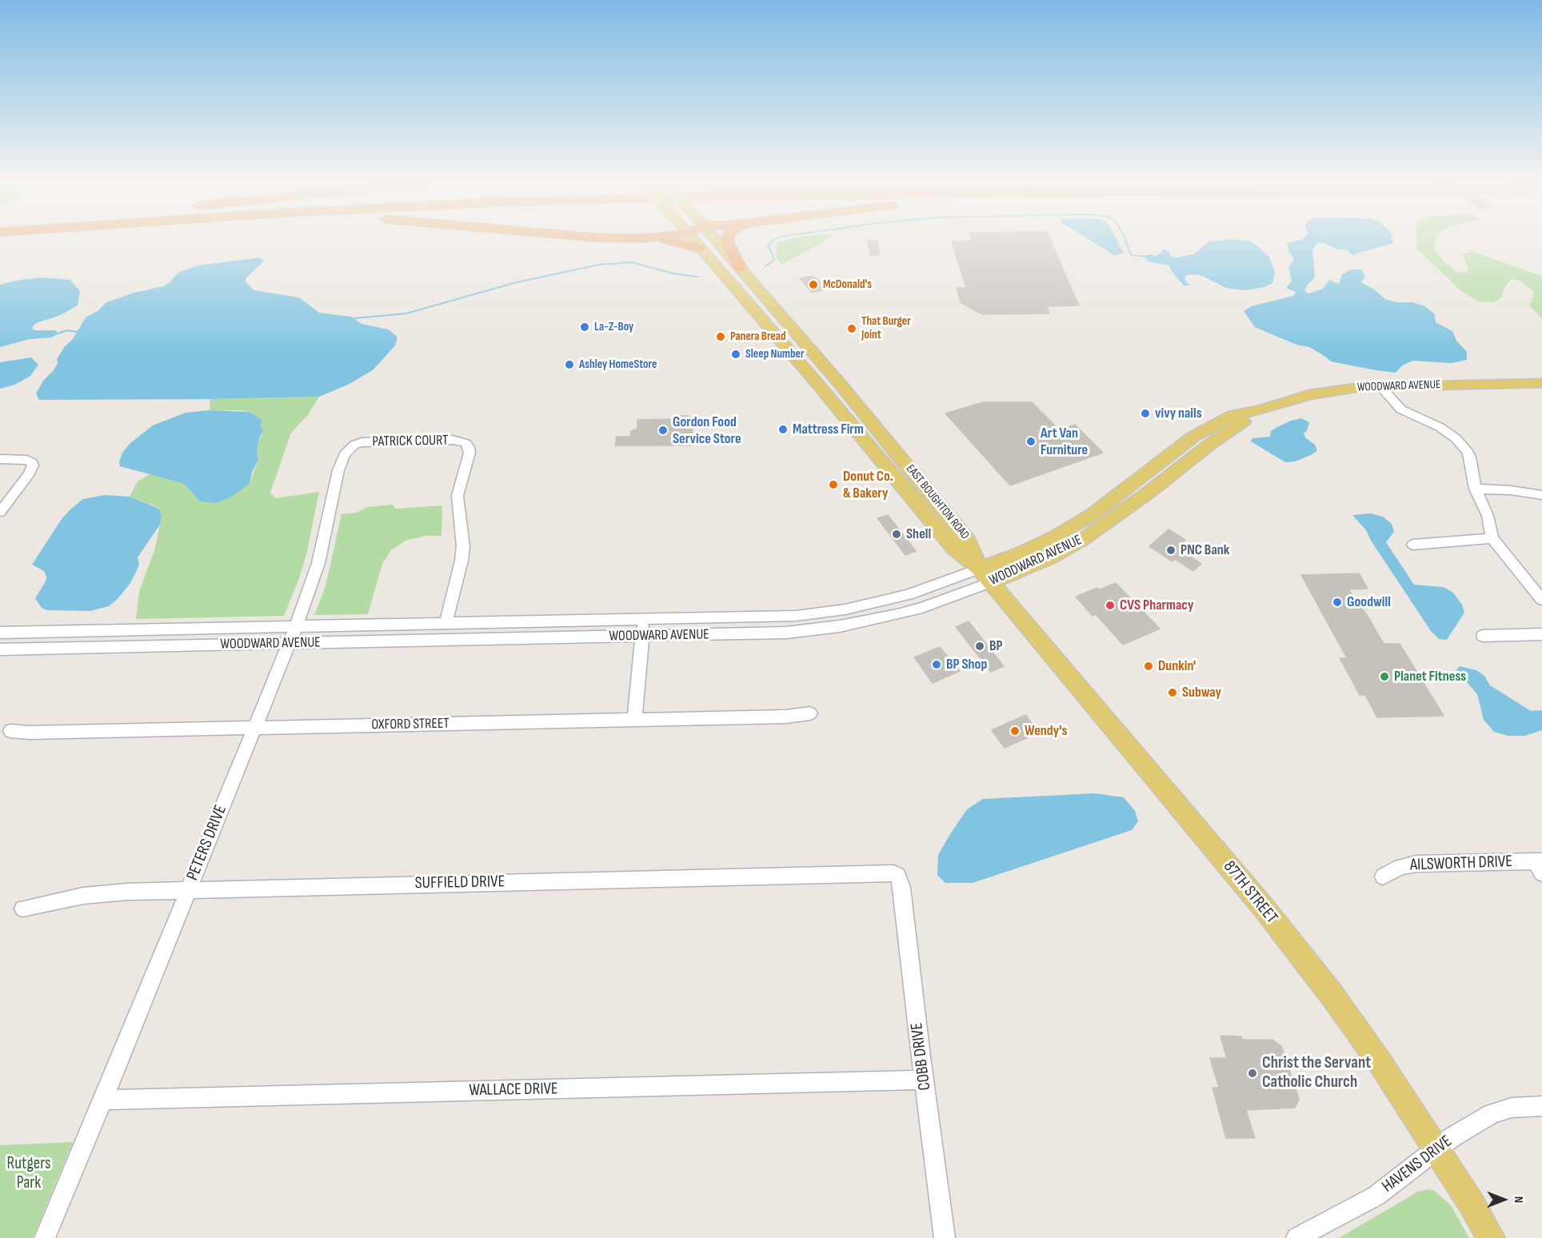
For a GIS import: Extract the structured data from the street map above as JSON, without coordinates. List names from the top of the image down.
{
  "streets": {
    "main road": ["WOODWARD AVENUE", "EAST BOUGHTON ROAD", "87TH STREET"],
    "street": [
      "PATRICK COURT",
      "OXFORD STREET",
      "PETERS DRIVE",
      "AILSWORTH DRIVE",
      "SUFFIELD DRIVE",
      "COBB DRIVE",
      "WALLACE DRIVE",
      "HAVENS DRIVE"
    ]
  },
  "crossings": [
    ["WOODWARD AVENUE", "PATRICK COURT"],
    ["WOODWARD AVENUE", "EAST BOUGHTON ROAD"],
    ["WOODWARD AVENUE", "PETERS DRIVE"],
    ["WOODWARD AVENUE", "87TH STREET"],
    ["PATRICK COURT", "PETERS DRIVE"],
    ["EAST BOUGHTON ROAD", "87TH STREET"],
    ["OXFORD STREET", "PETERS DRIVE"],
    ["PETERS DRIVE", "SUFFIELD DRIVE"],
    ["PETERS DRIVE", "WALLACE DRIVE"],
    ["SUFFIELD DRIVE", "COBB DRIVE"],
    ["87TH STREET", "HAVENS DRIVE"],
    ["COBB DRIVE", "WALLACE DRIVE"]
  ],
  "parks": ["Rutgers Park"],
  "places": [
    "McDonald's",
    "La-Z-Boy",
    "That Burger Joint",
    "Panera Bread",
    "Sleep Number",
    "Ashley HomeStore",
    "vivy nails",
    "Mattress Firm",
    "Gordon Food Service Store",
    "Art Van Furniture",
    "Donut Co. & Bakery",
    "Shell",
    "PNC Bank",
    "Goodwill",
    "CVS Pharmacy",
    "BP",
    "BP Shop",
    "Dunkin'",
    "Planet Fitness",
    "Subway",
    "Wendy's",
    "Christ the Servant Catholic Church"
  ],
  "north": "right"
}
